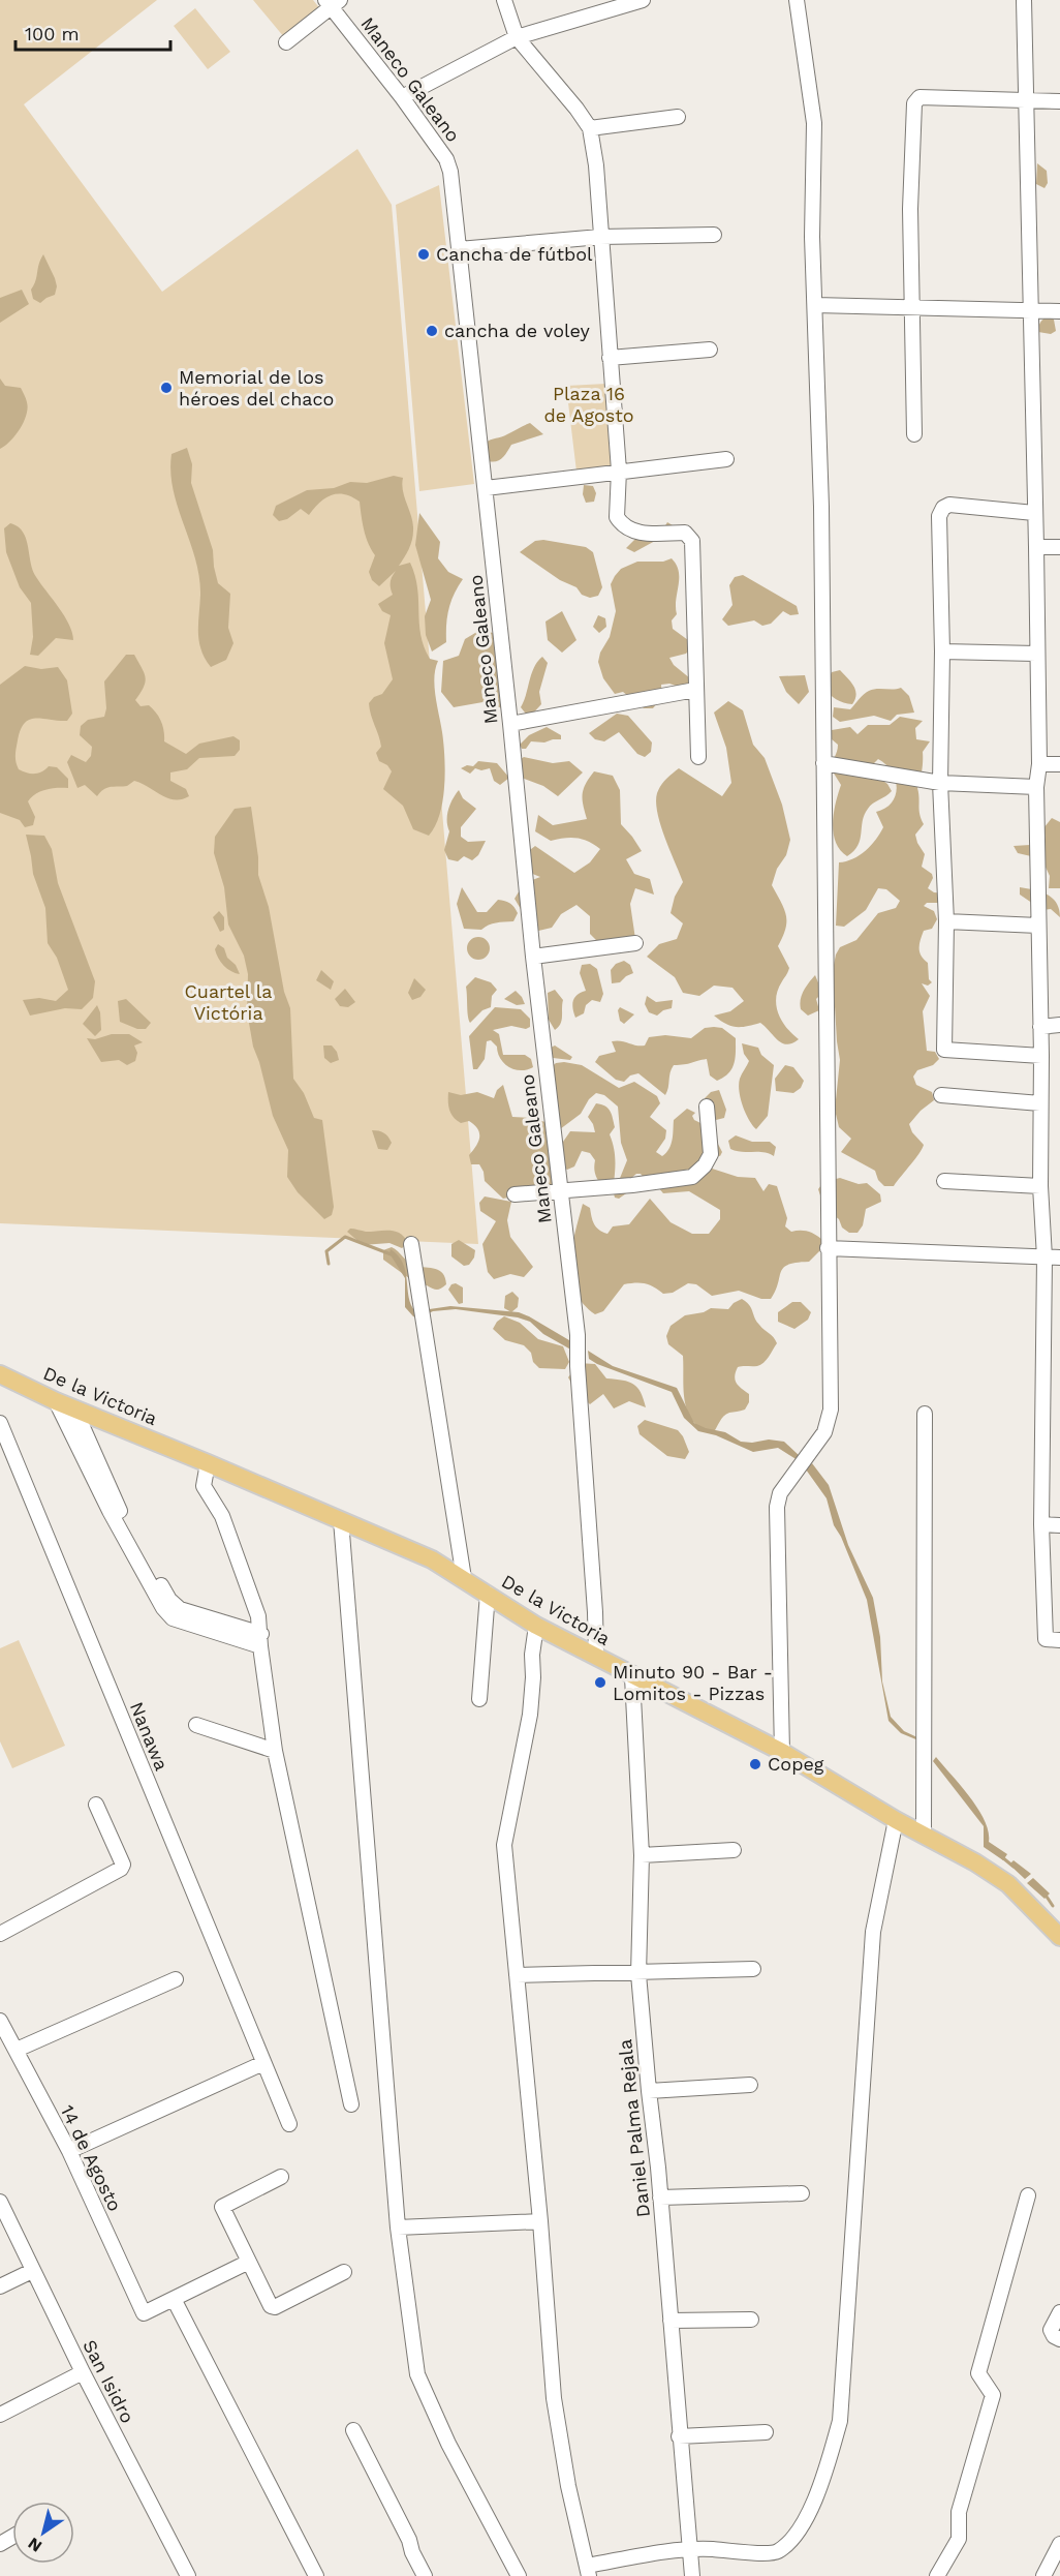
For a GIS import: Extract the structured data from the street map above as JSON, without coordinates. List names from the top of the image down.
{
  "streets": {
    "main road": ["De la Victoria"],
    "street": [
      "Maneco Galeano",
      "Nanawa",
      "Daniel Palma Rejala",
      "14 de Agosto",
      "San Isidro"
    ]
  },
  "crossings": [
    ["Maneco Galeano", "De la Victoria"],
    ["De la Victoria", "Daniel Palma Rejala"]
  ],
  "parks": ["Plaza 16 de Agosto", "Cuartel la Victória"],
  "places": [
    "Cancha de fútbol",
    "cancha de voley",
    "Memorial de los héroes del chaco",
    "Minuto 90 - Bar - Lomitos - Pizzas",
    "Copeg"
  ],
  "scale_bar": "100 m",
  "north": "bottom left"
}
